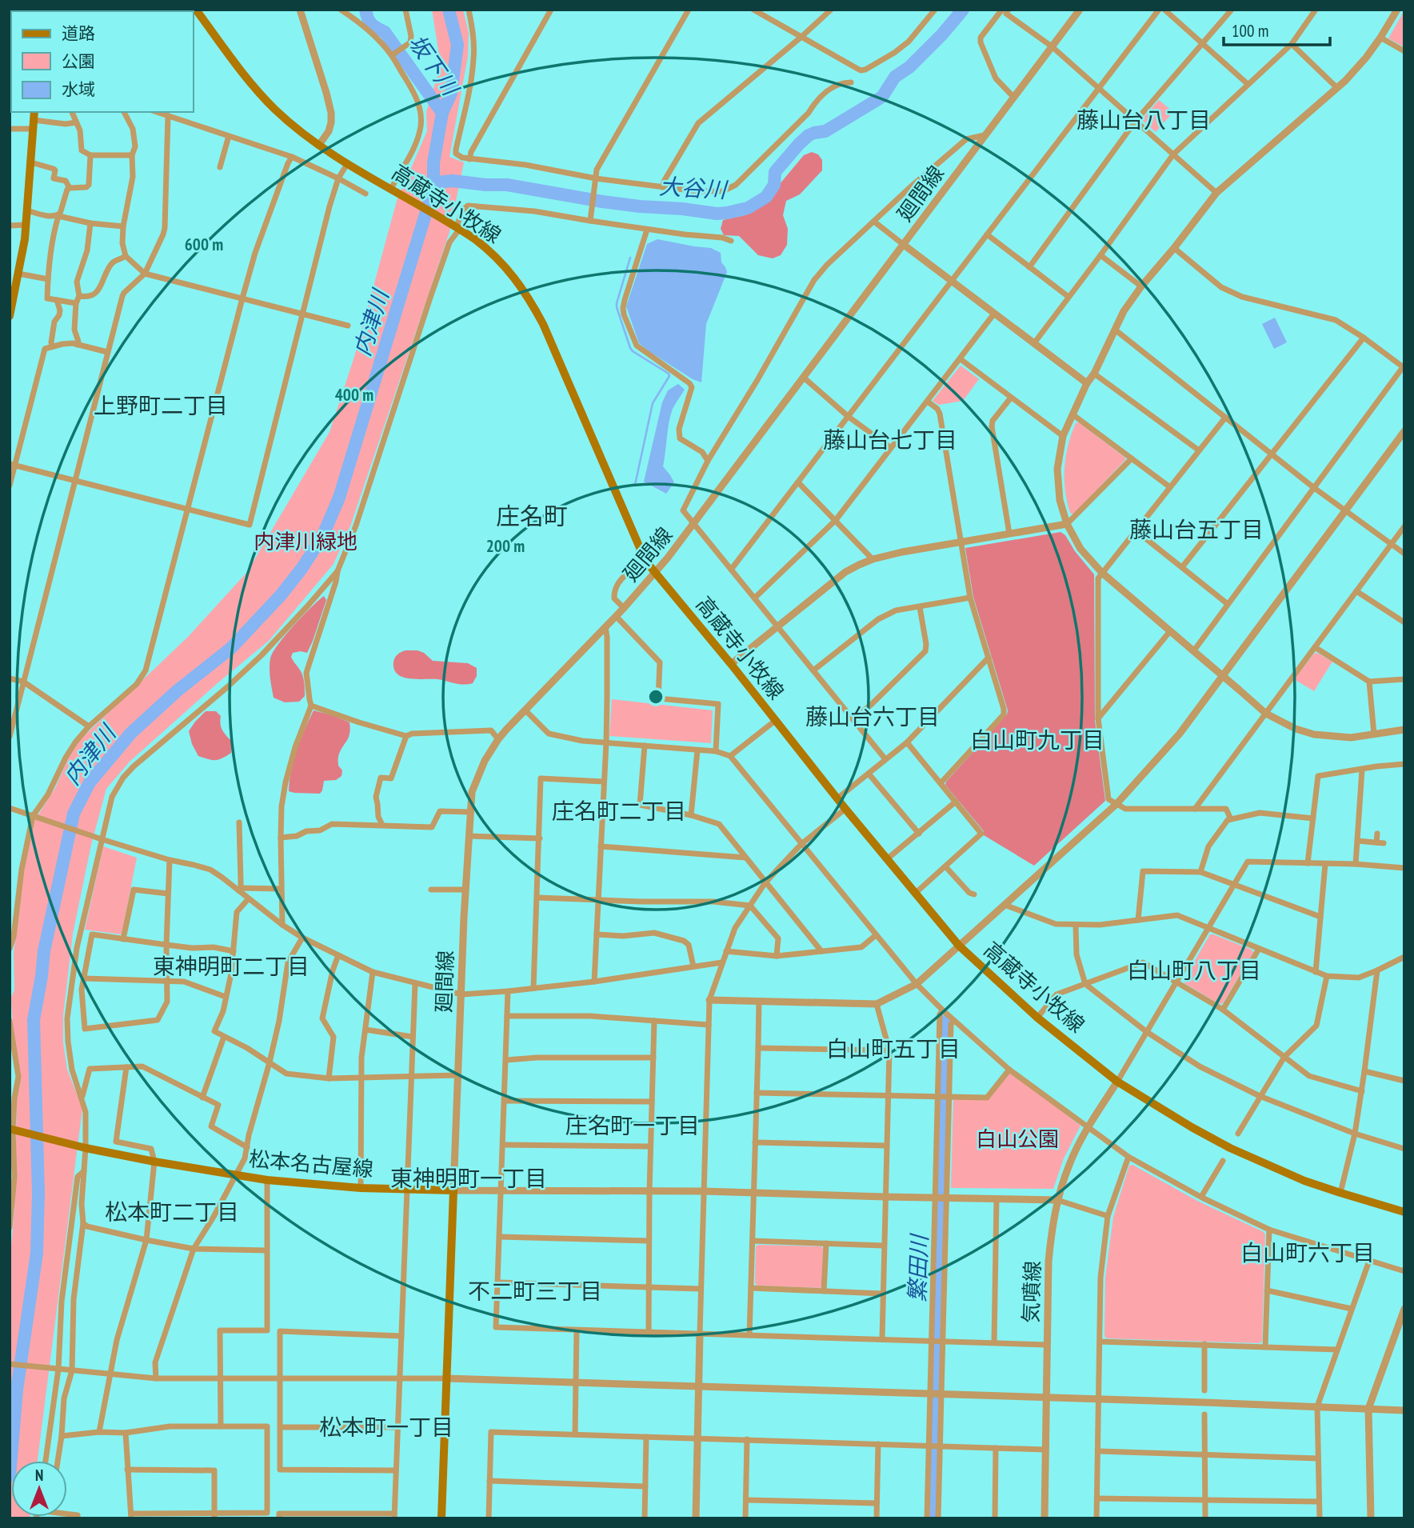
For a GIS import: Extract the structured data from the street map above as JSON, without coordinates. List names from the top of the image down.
{
  "streets": {
    "main road": ["高蔵寺小牧線", "松本名古屋線"],
    "street": ["廻間線", "気噴線"]
  },
  "crossings": [
    ["廻間線", "高蔵寺小牧線"],
    ["廻間線", "松本名古屋線"],
    ["高蔵寺小牧線", "気噴線"]
  ],
  "districts": [
    "藤山台八丁目",
    "上野町二丁目",
    "藤山台七丁目",
    "庄名町",
    "藤山台五丁目",
    "藤山台六丁目",
    "白山町九丁目",
    "庄名町二丁目",
    "東神明町二丁目",
    "白山町八丁目",
    "白山町五丁目",
    "庄名町一丁目",
    "東神明町一丁目",
    "松本町二丁目",
    "白山町六丁目",
    "不二町三丁目",
    "松本町一丁目"
  ],
  "water": [
    "坂下川",
    "大谷川",
    "内津川",
    "繁田川"
  ],
  "parks": ["内津川緑地", "白山公園"],
  "legend": ["道路", "公園", "水域"],
  "scale_bar": "100 m",
  "north": "top",
  "rings": ["600 m", "400 m", "200 m"]
}
